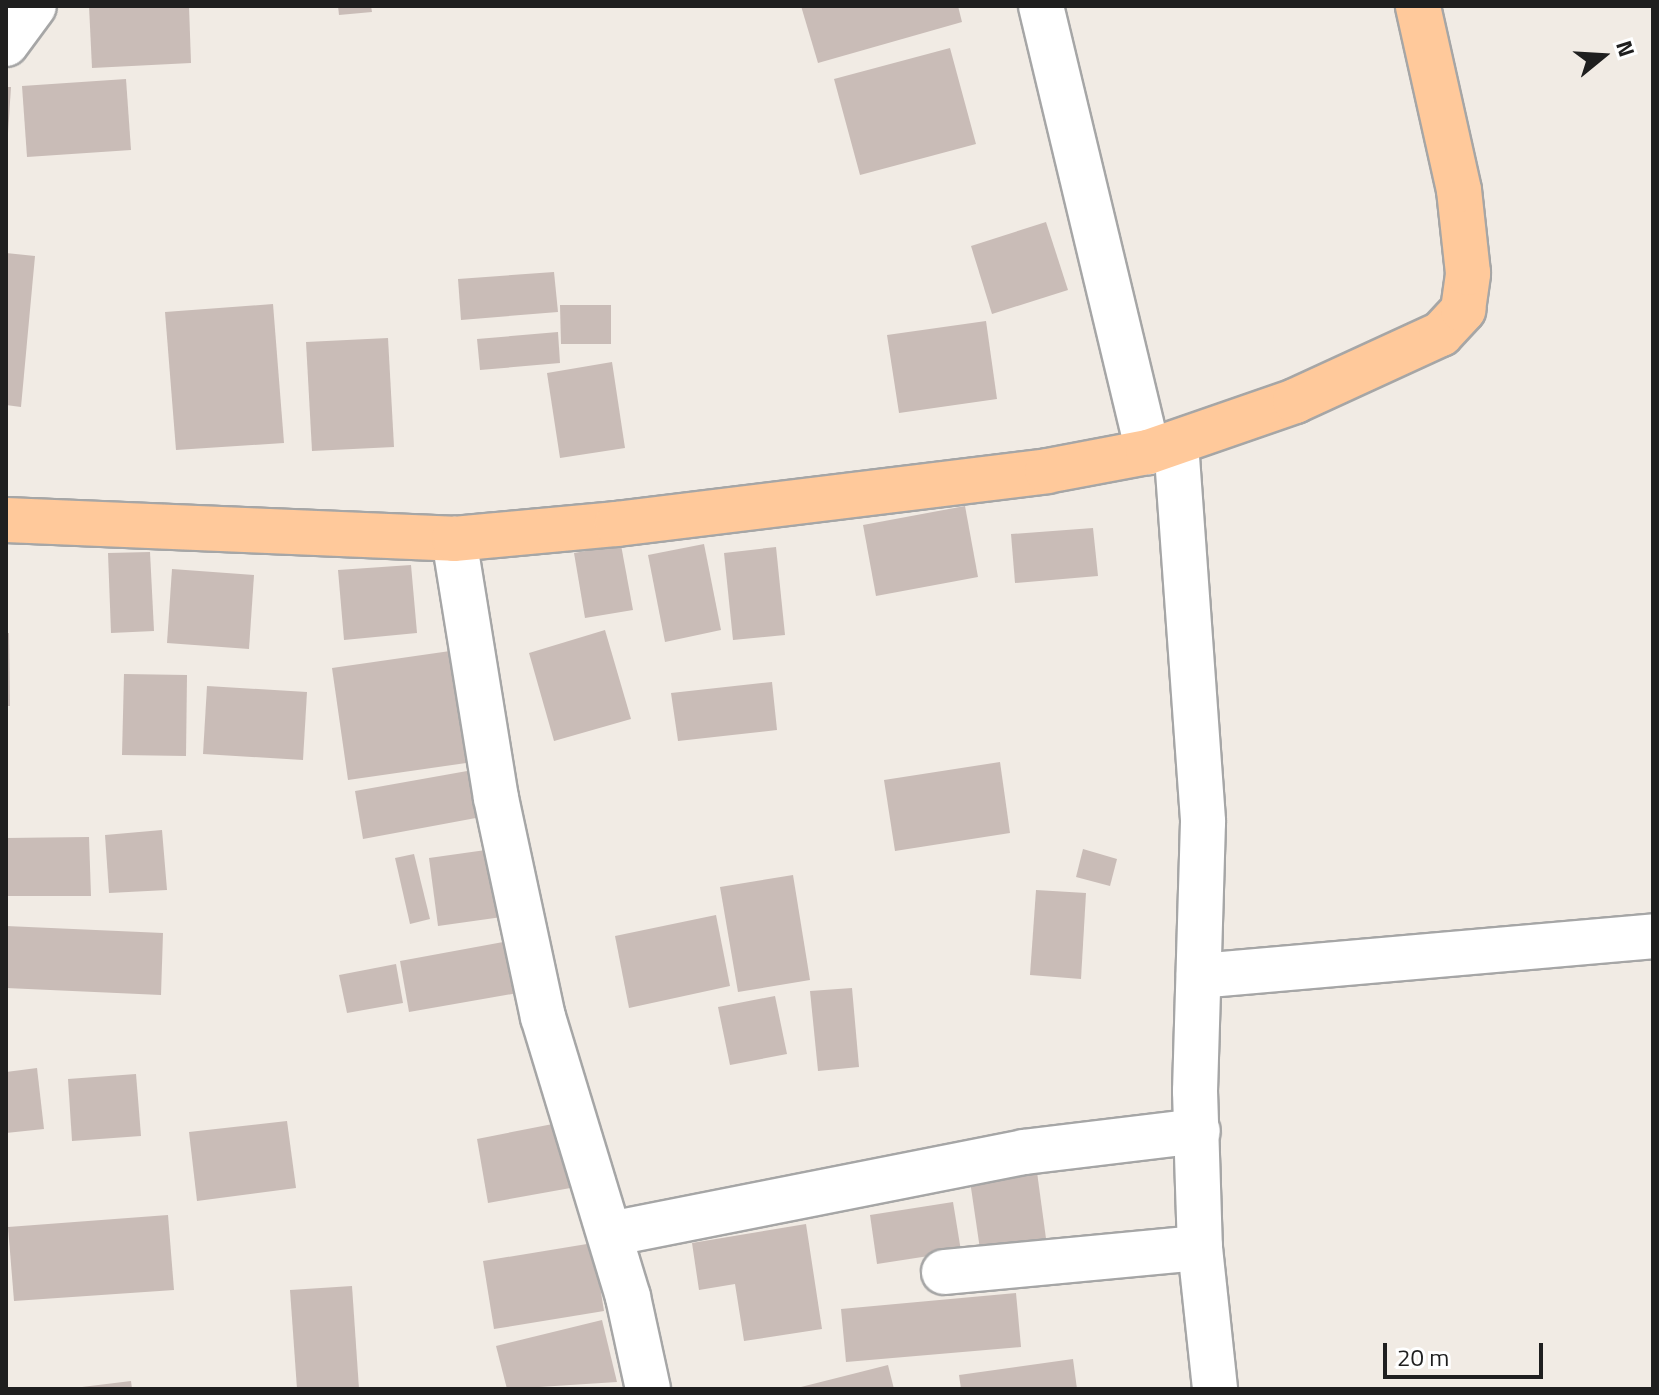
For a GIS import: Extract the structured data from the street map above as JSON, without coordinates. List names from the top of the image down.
{
  "scale_bar": "20 m",
  "north": "right"
}
